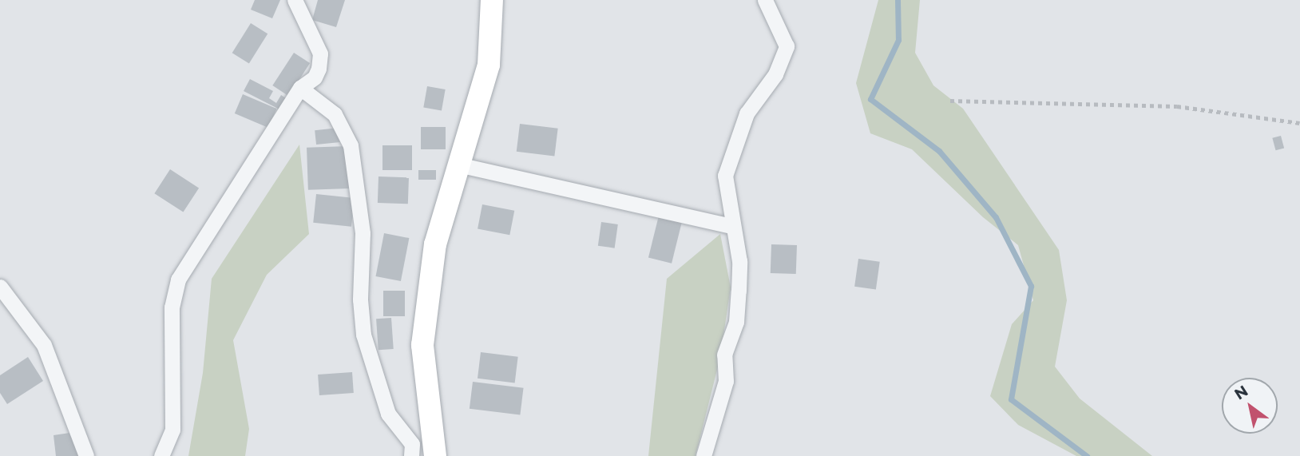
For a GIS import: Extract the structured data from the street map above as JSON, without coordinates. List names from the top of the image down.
{
  "north": "top left"
}
